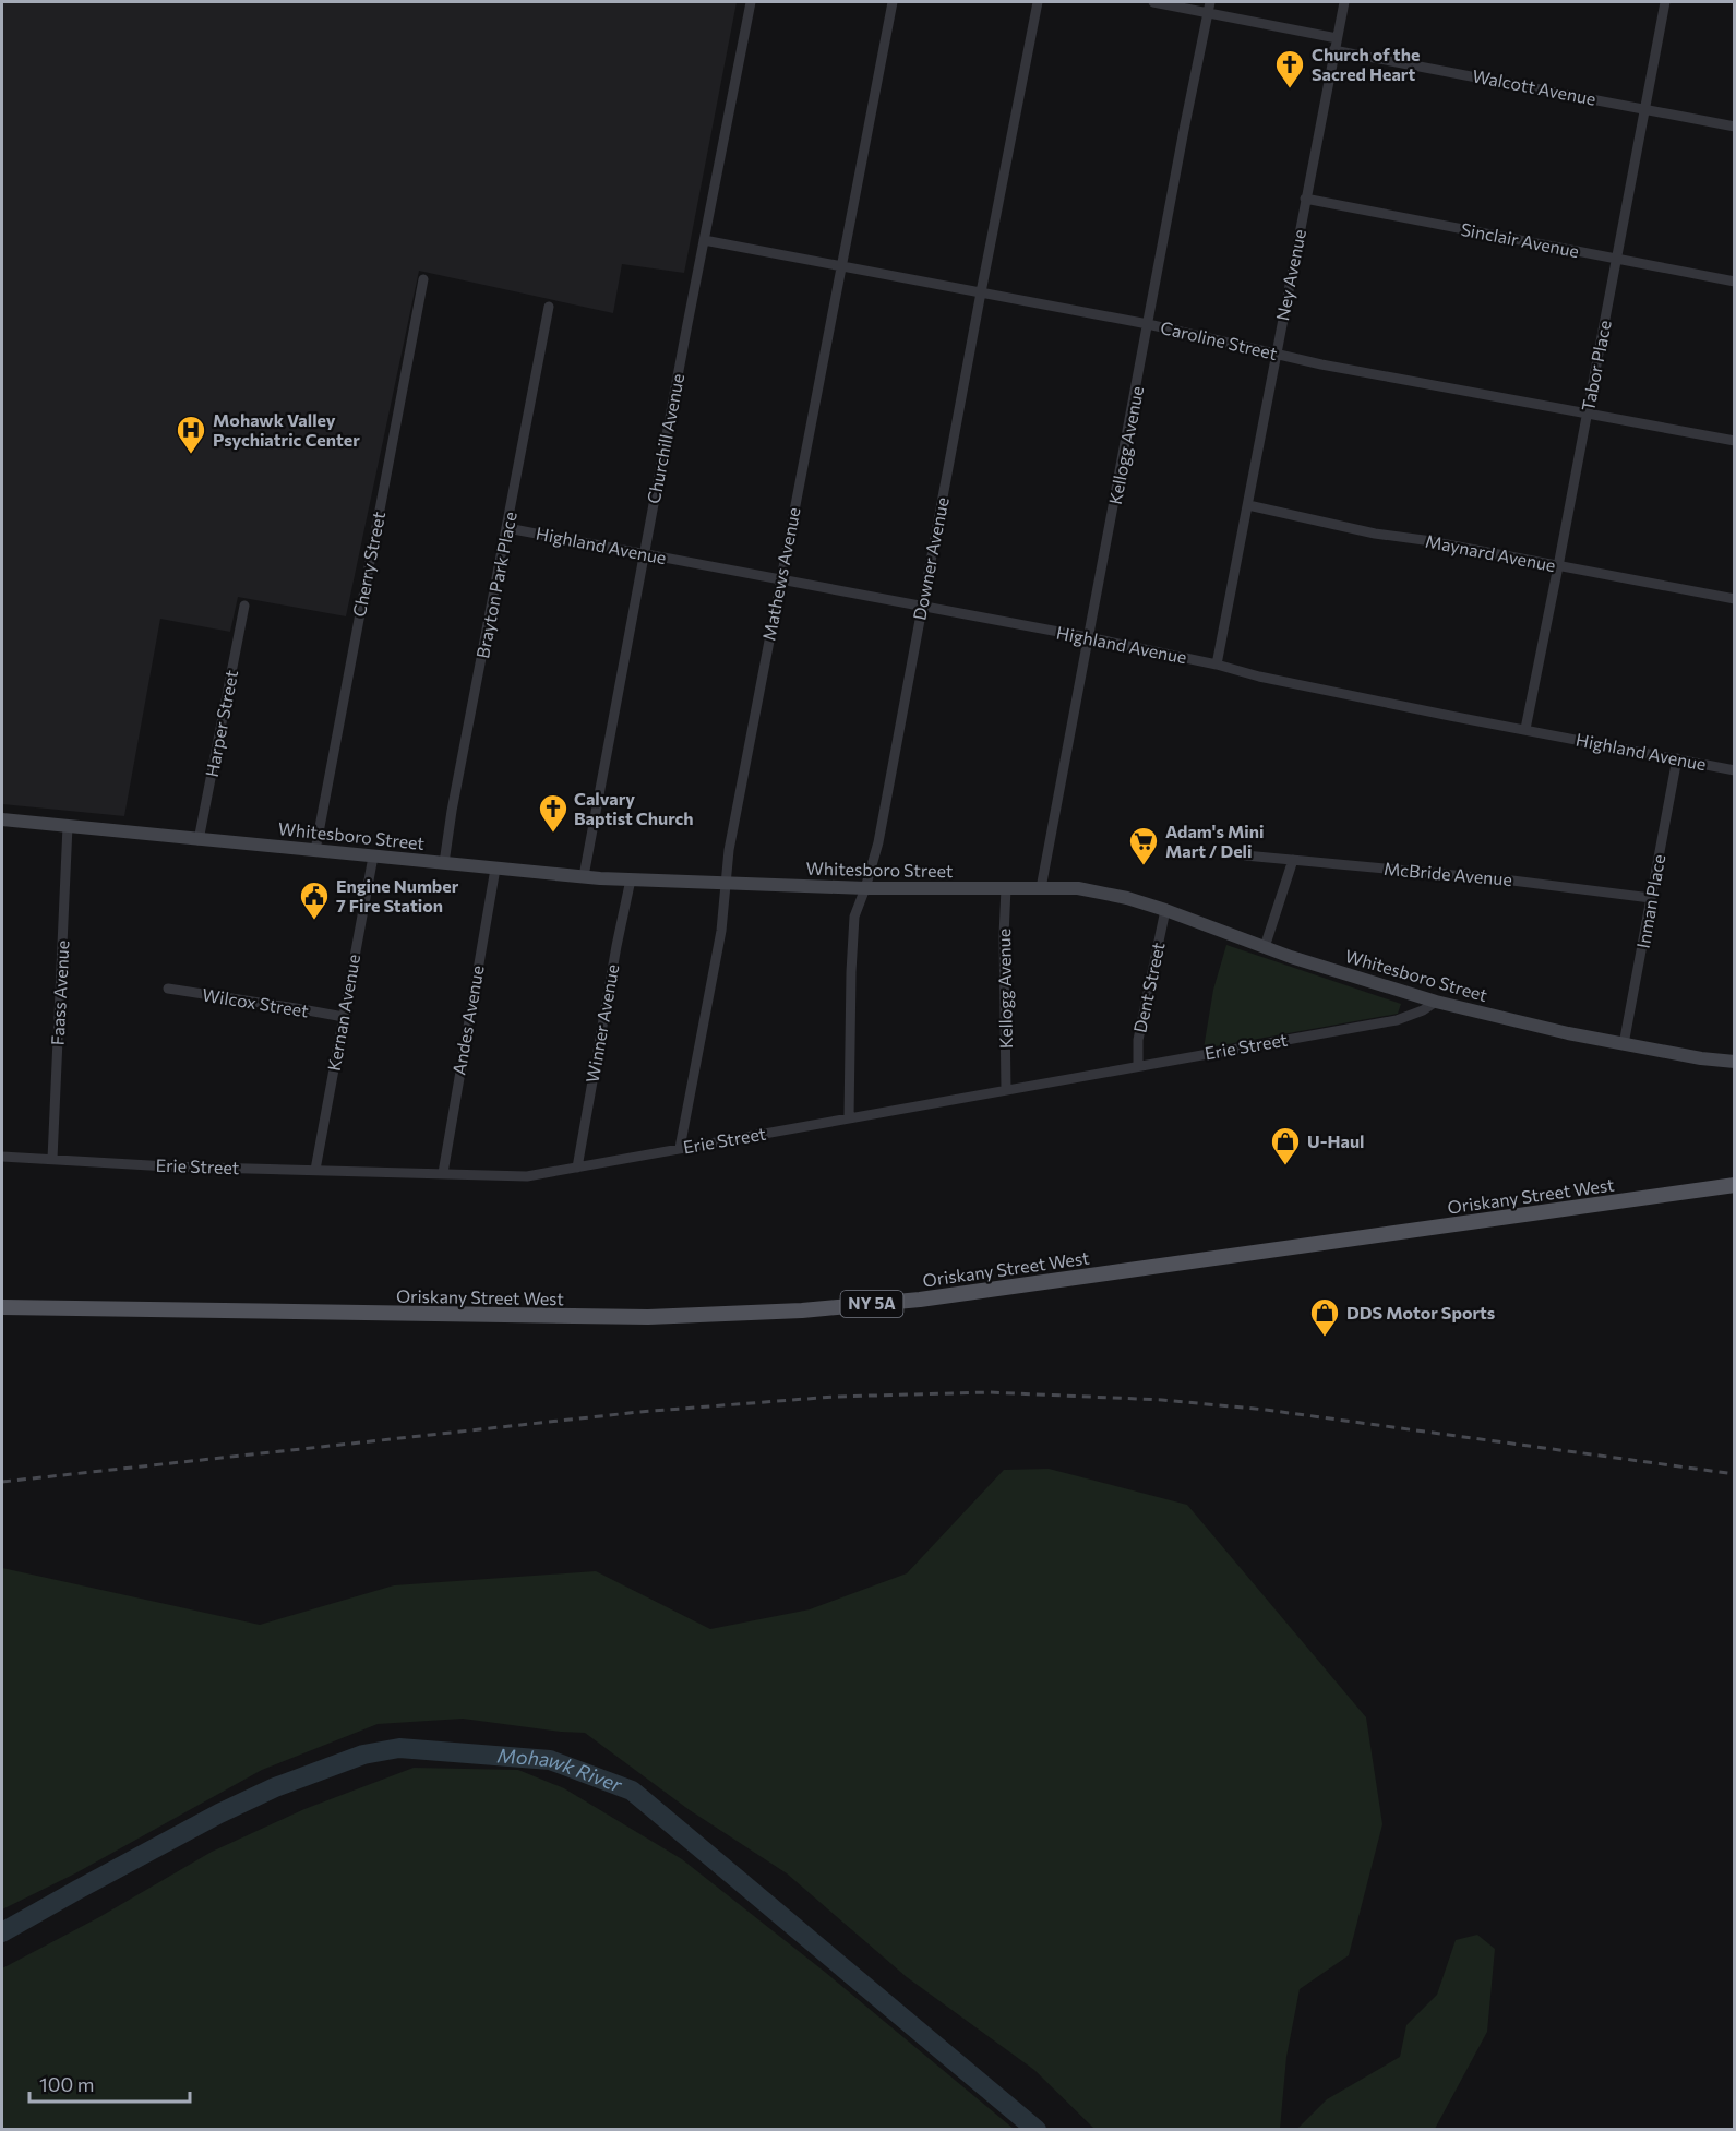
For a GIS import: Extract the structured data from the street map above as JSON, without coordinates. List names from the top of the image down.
{
  "streets": {
    "main road": ["Oriskany Street West", "NY 5A"],
    "street": [
      "Walcott Avenue",
      "Sinclair Avenue",
      "Ney Avenue",
      "Caroline Street",
      "Tabor Place",
      "Churchill Avenue",
      "Kellogg Avenue",
      "Highland Avenue",
      "Maynard Avenue",
      "Downer Avenue",
      "Cherry Street",
      "Mathews Avenue",
      "Brayton Park Place",
      "Harper Street",
      "Whitesboro Street",
      "McBride Avenue",
      "Inman Place",
      "Dent Street",
      "Faass Avenue",
      "Wilcox Street",
      "Kernan Avenue",
      "Andes Avenue",
      "Winner Avenue",
      "Erie Street"
    ]
  },
  "crossings": [
    ["Walcott Avenue", "Ney Avenue"],
    ["Walcott Avenue", "Tabor Place"],
    ["Sinclair Avenue", "Ney Avenue"],
    ["Sinclair Avenue", "Tabor Place"],
    ["Ney Avenue", "Caroline Street"],
    ["Ney Avenue", "Highland Avenue"],
    ["Ney Avenue", "Maynard Avenue"],
    ["Caroline Street", "Tabor Place"],
    ["Caroline Street", "Churchill Avenue"],
    ["Caroline Street", "Kellogg Avenue"],
    ["Caroline Street", "Downer Avenue"],
    ["Caroline Street", "Mathews Avenue"],
    ["Tabor Place", "Highland Avenue"],
    ["Tabor Place", "Maynard Avenue"],
    ["Churchill Avenue", "Highland Avenue"],
    ["Churchill Avenue", "Whitesboro Street"],
    ["Kellogg Avenue", "Highland Avenue"],
    ["Kellogg Avenue", "Whitesboro Street"],
    ["Kellogg Avenue", "Erie Street"],
    ["Highland Avenue", "Downer Avenue"],
    ["Highland Avenue", "Mathews Avenue"],
    ["Highland Avenue", "Brayton Park Place"],
    ["Highland Avenue", "Inman Place"],
    ["Downer Avenue", "Whitesboro Street"],
    ["Downer Avenue", "Erie Street"],
    ["Cherry Street", "Whitesboro Street"],
    ["Mathews Avenue", "Whitesboro Street"],
    ["Mathews Avenue", "Erie Street"],
    ["Brayton Park Place", "Whitesboro Street"],
    ["Harper Street", "Whitesboro Street"],
    ["Whitesboro Street", "Inman Place"],
    ["Whitesboro Street", "Dent Street"],
    ["Whitesboro Street", "Faass Avenue"],
    ["Whitesboro Street", "Kernan Avenue"],
    ["Whitesboro Street", "Andes Avenue"],
    ["Whitesboro Street", "Winner Avenue"],
    ["Whitesboro Street", "Erie Street"],
    ["McBride Avenue", "Inman Place"],
    ["Dent Street", "Erie Street"],
    ["Faass Avenue", "Erie Street"],
    ["Wilcox Street", "Kernan Avenue"],
    ["Kernan Avenue", "Erie Street"],
    ["Andes Avenue", "Erie Street"],
    ["Winner Avenue", "Erie Street"]
  ],
  "water": ["Mohawk River"],
  "places": {
    "church": ["Church of the Sacred Heart", "Calvary Baptist Church"],
    "hospital": ["Mohawk Valley Psychiatric Center"],
    "supermarket": ["Adam's Mini Mart / Deli"],
    "public building": ["Engine Number 7 Fire Station"],
    "shop": ["U-Haul", "DDS Motor Sports"]
  },
  "scale_bar": "100 m"
}
